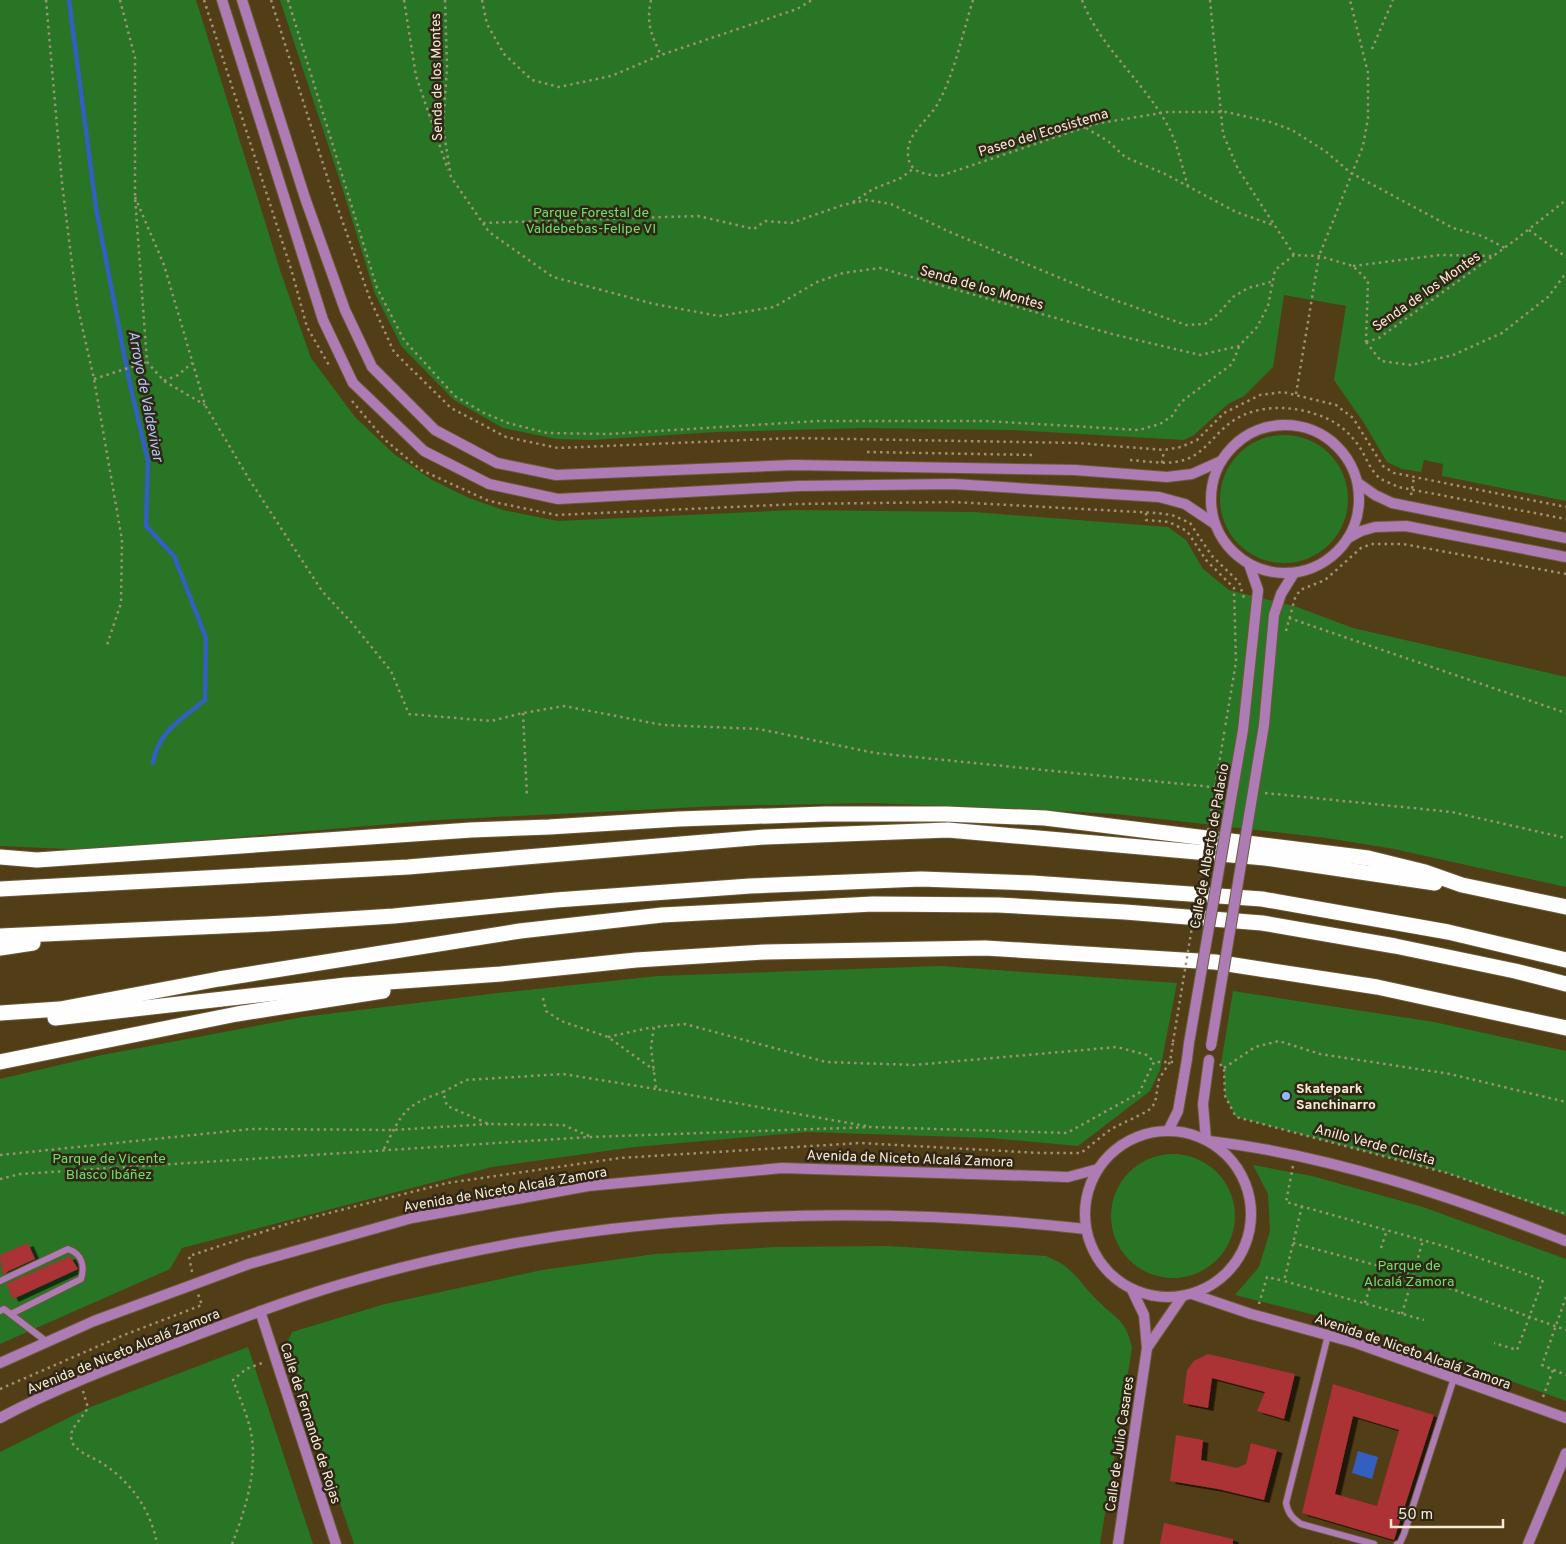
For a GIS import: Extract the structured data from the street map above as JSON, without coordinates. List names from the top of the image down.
{
  "streets": {
    "street": [
      "Calle de Alberto de Palacio",
      "Avenida de Niceto Alcalá Zamora",
      "Calle de Fernando de Rojas",
      "Calle de Julio Casares"
    ],
    "path": ["Senda de los Montes", "Paseo del Ecosistema", "Anillo Verde Ciclista"]
  },
  "crossings": [
    ["Senda de los Montes", "Paseo del Ecosistema"],
    ["Calle de Alberto de Palacio", "Avenida de Niceto Alcalá Zamora"],
    ["Calle de Alberto de Palacio", "Calle de Julio Casares"],
    ["Avenida de Niceto Alcalá Zamora", "Calle de Fernando de Rojas"],
    ["Avenida de Niceto Alcalá Zamora", "Calle de Julio Casares"]
  ],
  "water": ["Arroyo de Valdevivar"],
  "parks": ["Parque Forestal de Valdebebas-Felipe VI", "Parque de Vicente Blasco Ibáñez", "Parque de Alcalá Zamora"],
  "places": ["Skatepark Sanchinarro"],
  "scale_bar": "50 m"
}
